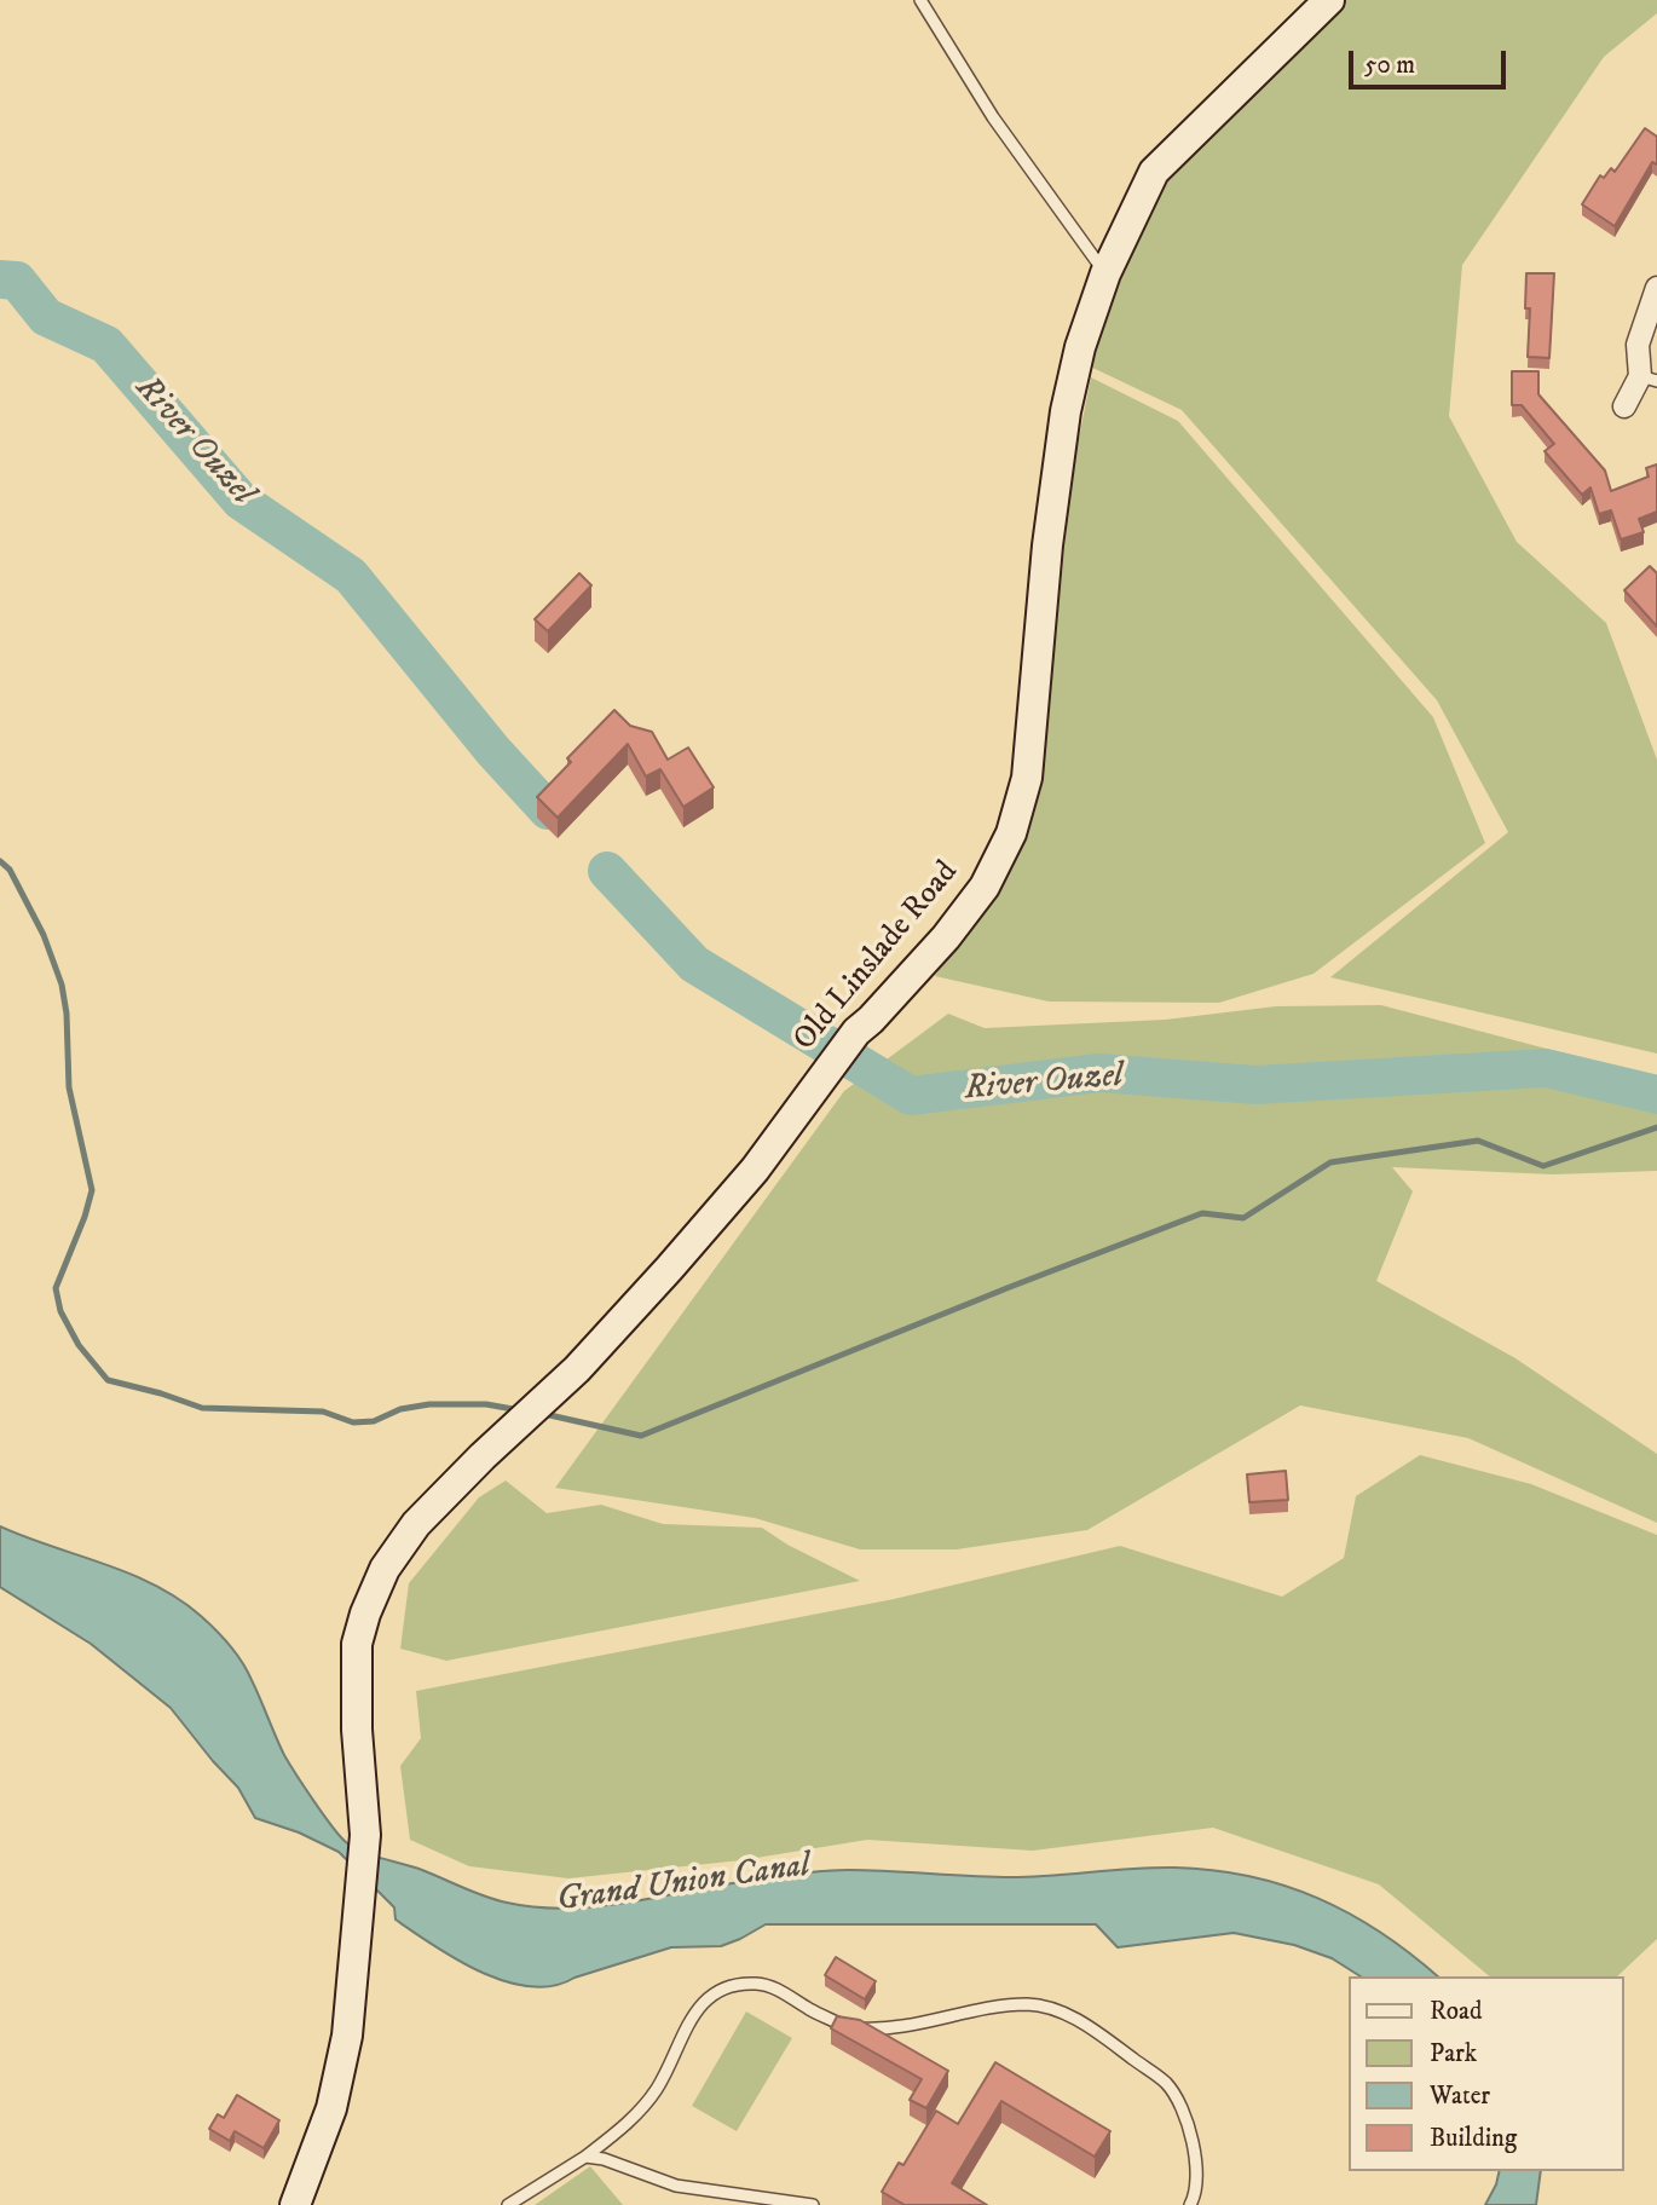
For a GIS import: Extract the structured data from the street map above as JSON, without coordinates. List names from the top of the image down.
{
  "streets": {
    "street": ["Old Linslade Road"]
  },
  "water": ["River Ouzel", "Grand Union Canal"],
  "legend": [
    "Road",
    "Park",
    "Water",
    "Building"
  ],
  "scale_bar": "50 m"
}
